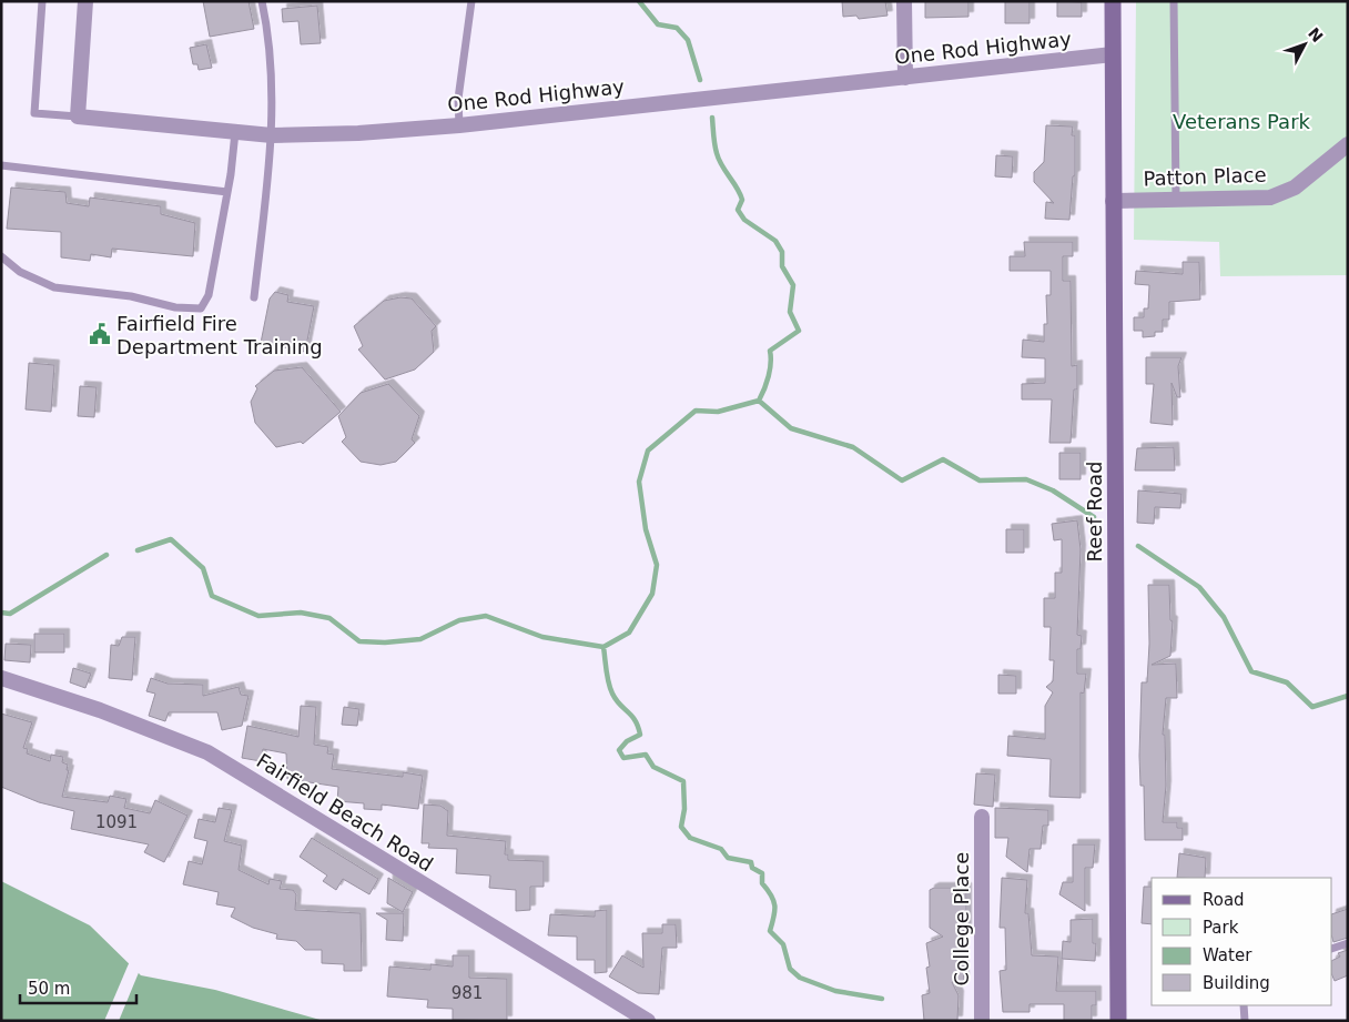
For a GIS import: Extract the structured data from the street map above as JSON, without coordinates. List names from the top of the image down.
{
  "streets": {
    "street": [
      "One Rod Highway",
      "Patton Place",
      "Reef Road",
      "Fairfield Beach Road",
      "College Place"
    ]
  },
  "crossings": [
    ["One Rod Highway", "Reef Road"],
    ["Patton Place", "Reef Road"]
  ],
  "parks": ["Veterans Park"],
  "places": {
    "public building": ["Fairfield Fire Department Training"]
  },
  "house_numbers": ["1091", "981"],
  "legend": [
    "Road",
    "Park",
    "Water",
    "Building"
  ],
  "scale_bar": "50 m",
  "north": "top right"
}
